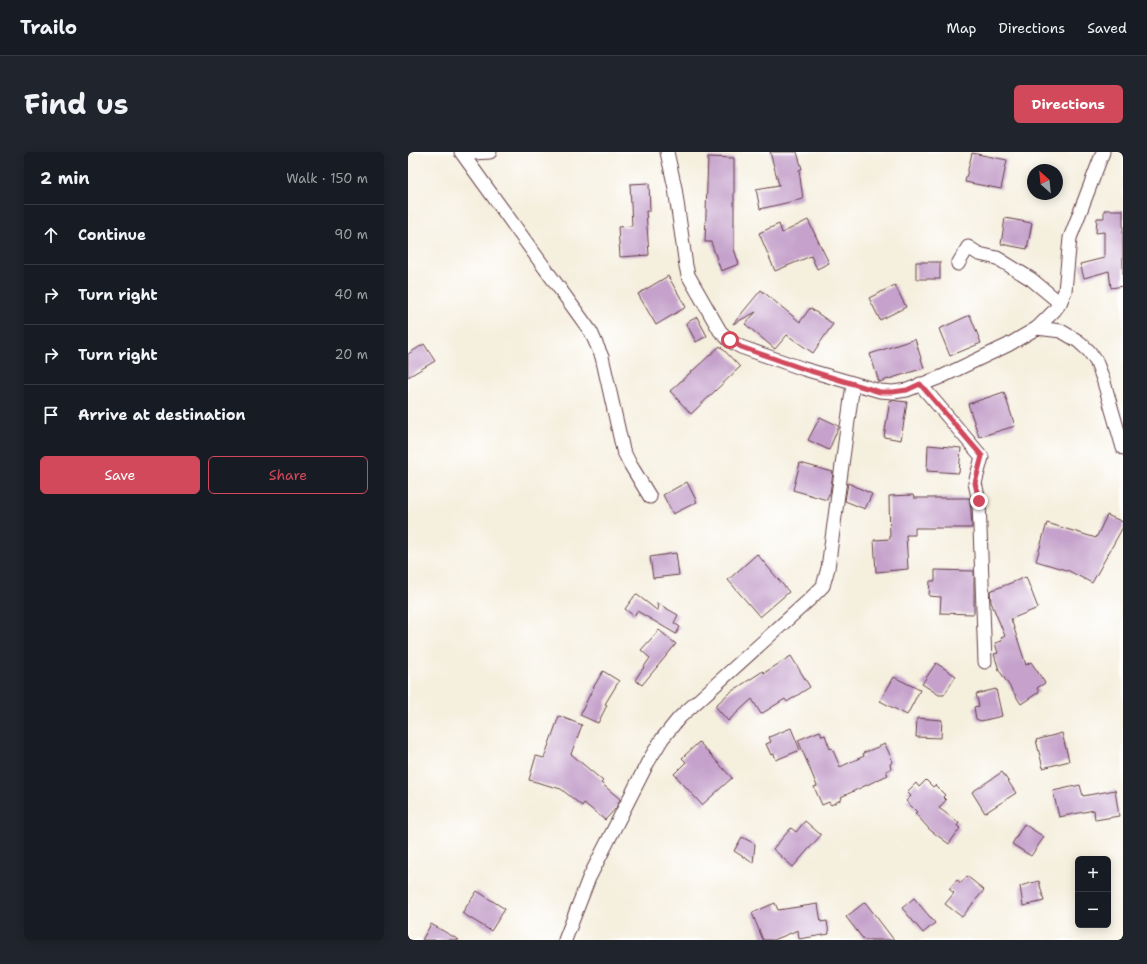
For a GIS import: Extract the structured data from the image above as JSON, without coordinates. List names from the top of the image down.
{
  "north": "top left",
  "page": {
    "header": "Trailo",
    "nav": ["Map", "Directions", "Saved"],
    "title": "Find us",
    "buttons": [
      "Directions",
      ["Save", "Share"]
    ],
    "heading": ["2 min", "Walk · 150 m"],
    "list": [
      ["Continue", "90 m"],
      ["Turn right", "40 m"],
      ["Turn right", "20 m"],
      "Arrive at destination"
    ],
    "map_buttons": ["+", "−"]
  }
}
